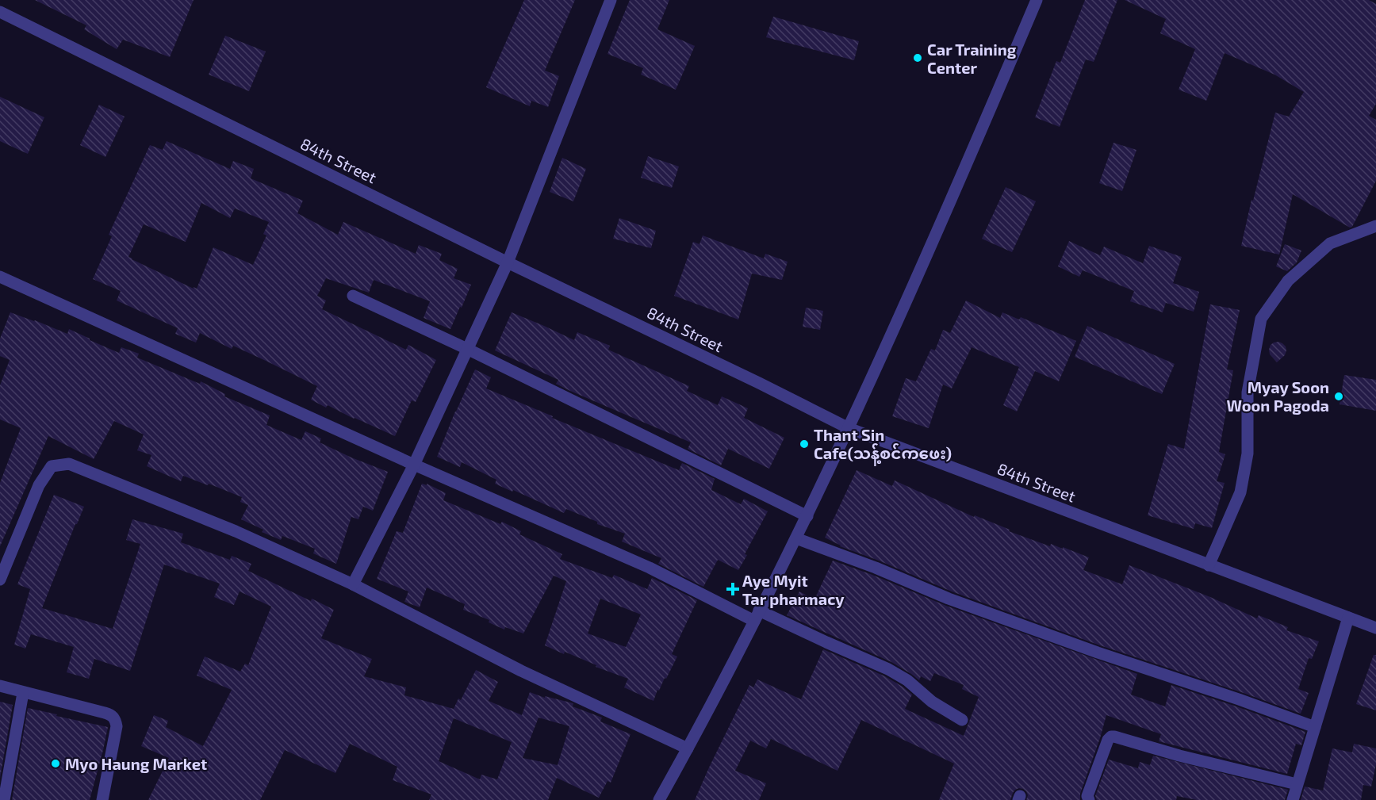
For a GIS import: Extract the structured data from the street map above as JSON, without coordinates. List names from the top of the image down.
{
  "streets": {
    "street": ["84th Street"]
  },
  "places": {
    "other": [
      "Car Training Center",
      "Myay Soon Woon Pagoda",
      "Thant Sin Cafe(သန့်စင်ကဖေး)",
      "Myo Haung Market"
    ],
    "health": ["Aye Myit Tar pharmacy"]
  }
}
